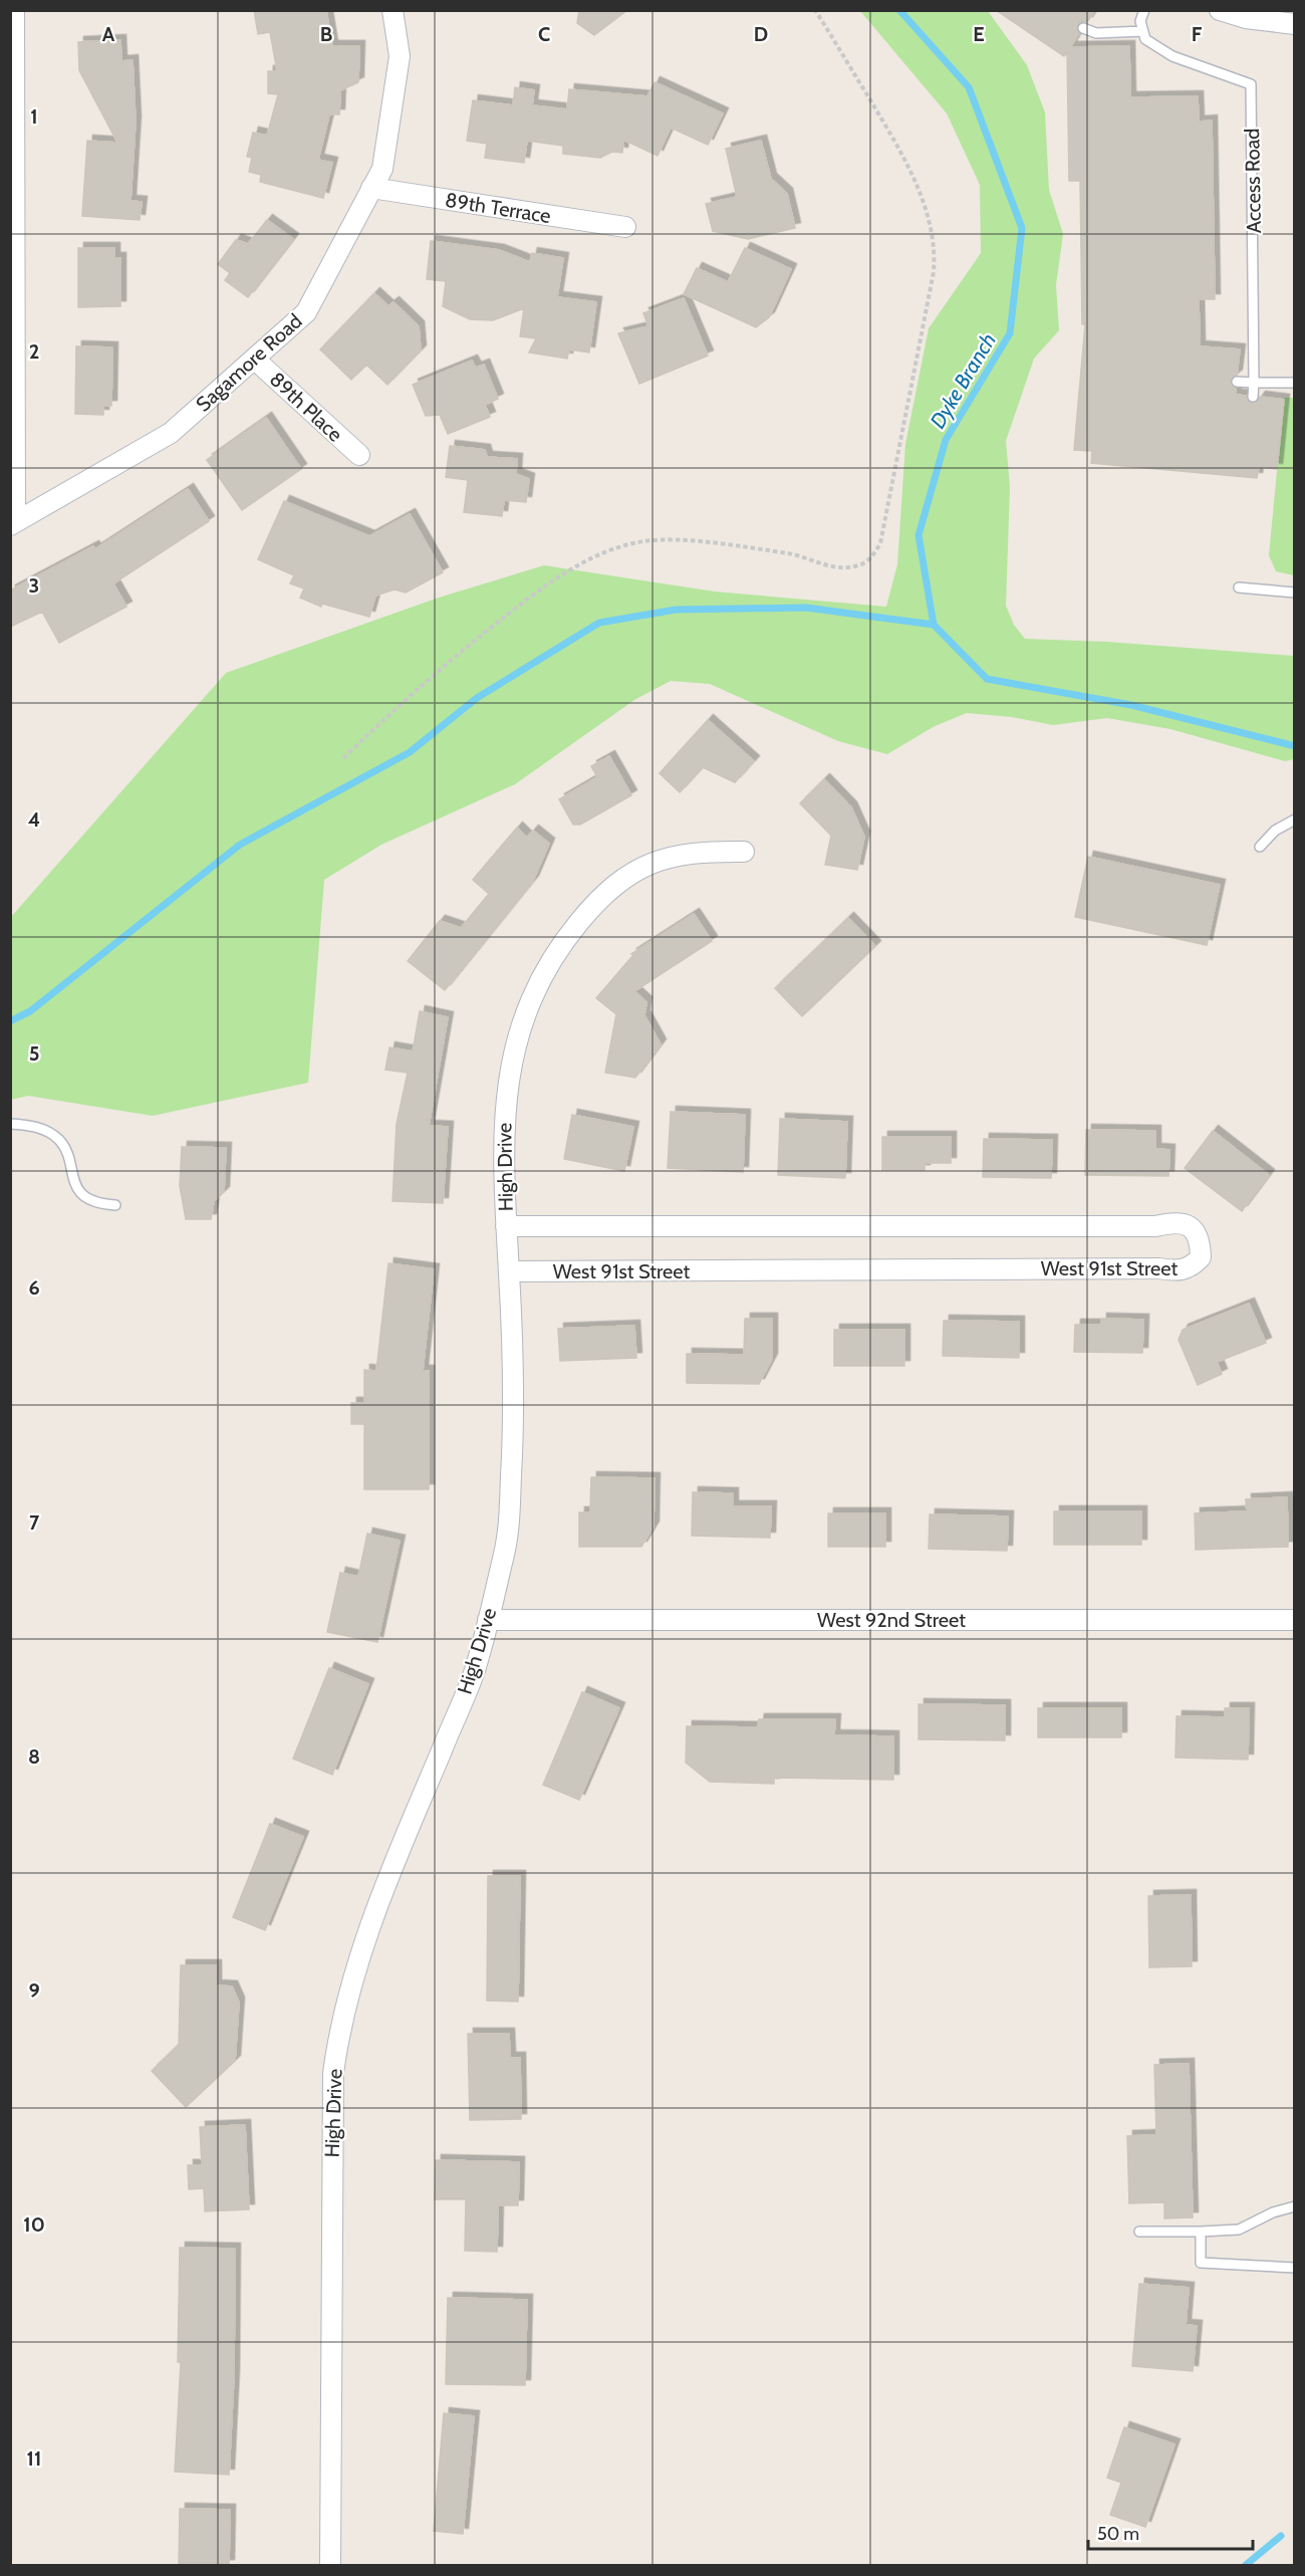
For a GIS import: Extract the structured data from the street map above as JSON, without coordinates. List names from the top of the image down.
{
  "streets": {
    "street": [
      "89th Terrace",
      "Sagamore Road",
      "89th Place",
      "High Drive",
      "West 91st Street",
      "West 92nd Street"
    ],
    "lane": ["Access Road"]
  },
  "crossings": [
    ["89th Terrace", "Sagamore Road"],
    ["Sagamore Road", "89th Place"],
    ["High Drive", "West 91st Street"],
    ["High Drive", "West 92nd Street"]
  ],
  "water": ["Dyke Branch"],
  "scale_bar": "50 m",
  "grid": {
    "columns": [
      "A",
      "B",
      "C",
      "D",
      "E",
      "F"
    ],
    "rows": [
      "1",
      "2",
      "3",
      "4",
      "5",
      "6",
      "7",
      "8",
      "9",
      "10",
      "11"
    ]
  }
}
